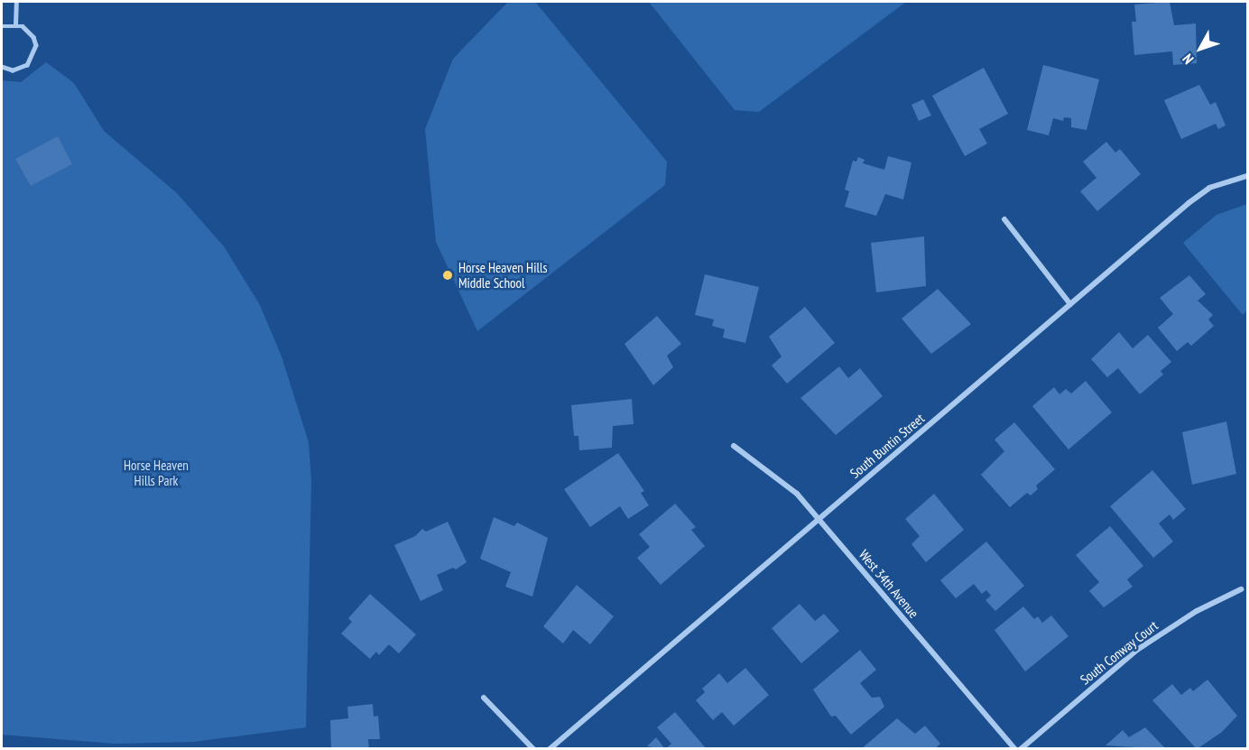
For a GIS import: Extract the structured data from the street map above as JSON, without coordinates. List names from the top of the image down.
{
  "streets": {
    "street": ["South Buntin Street", "West 34th Avenue", "South Conway Court"]
  },
  "crossings": [
    ["South Buntin Street", "West 34th Avenue"]
  ],
  "parks": ["Horse Heaven Hills Park"],
  "places": ["Horse Heaven Hills Middle School"],
  "north": "bottom left"
}
